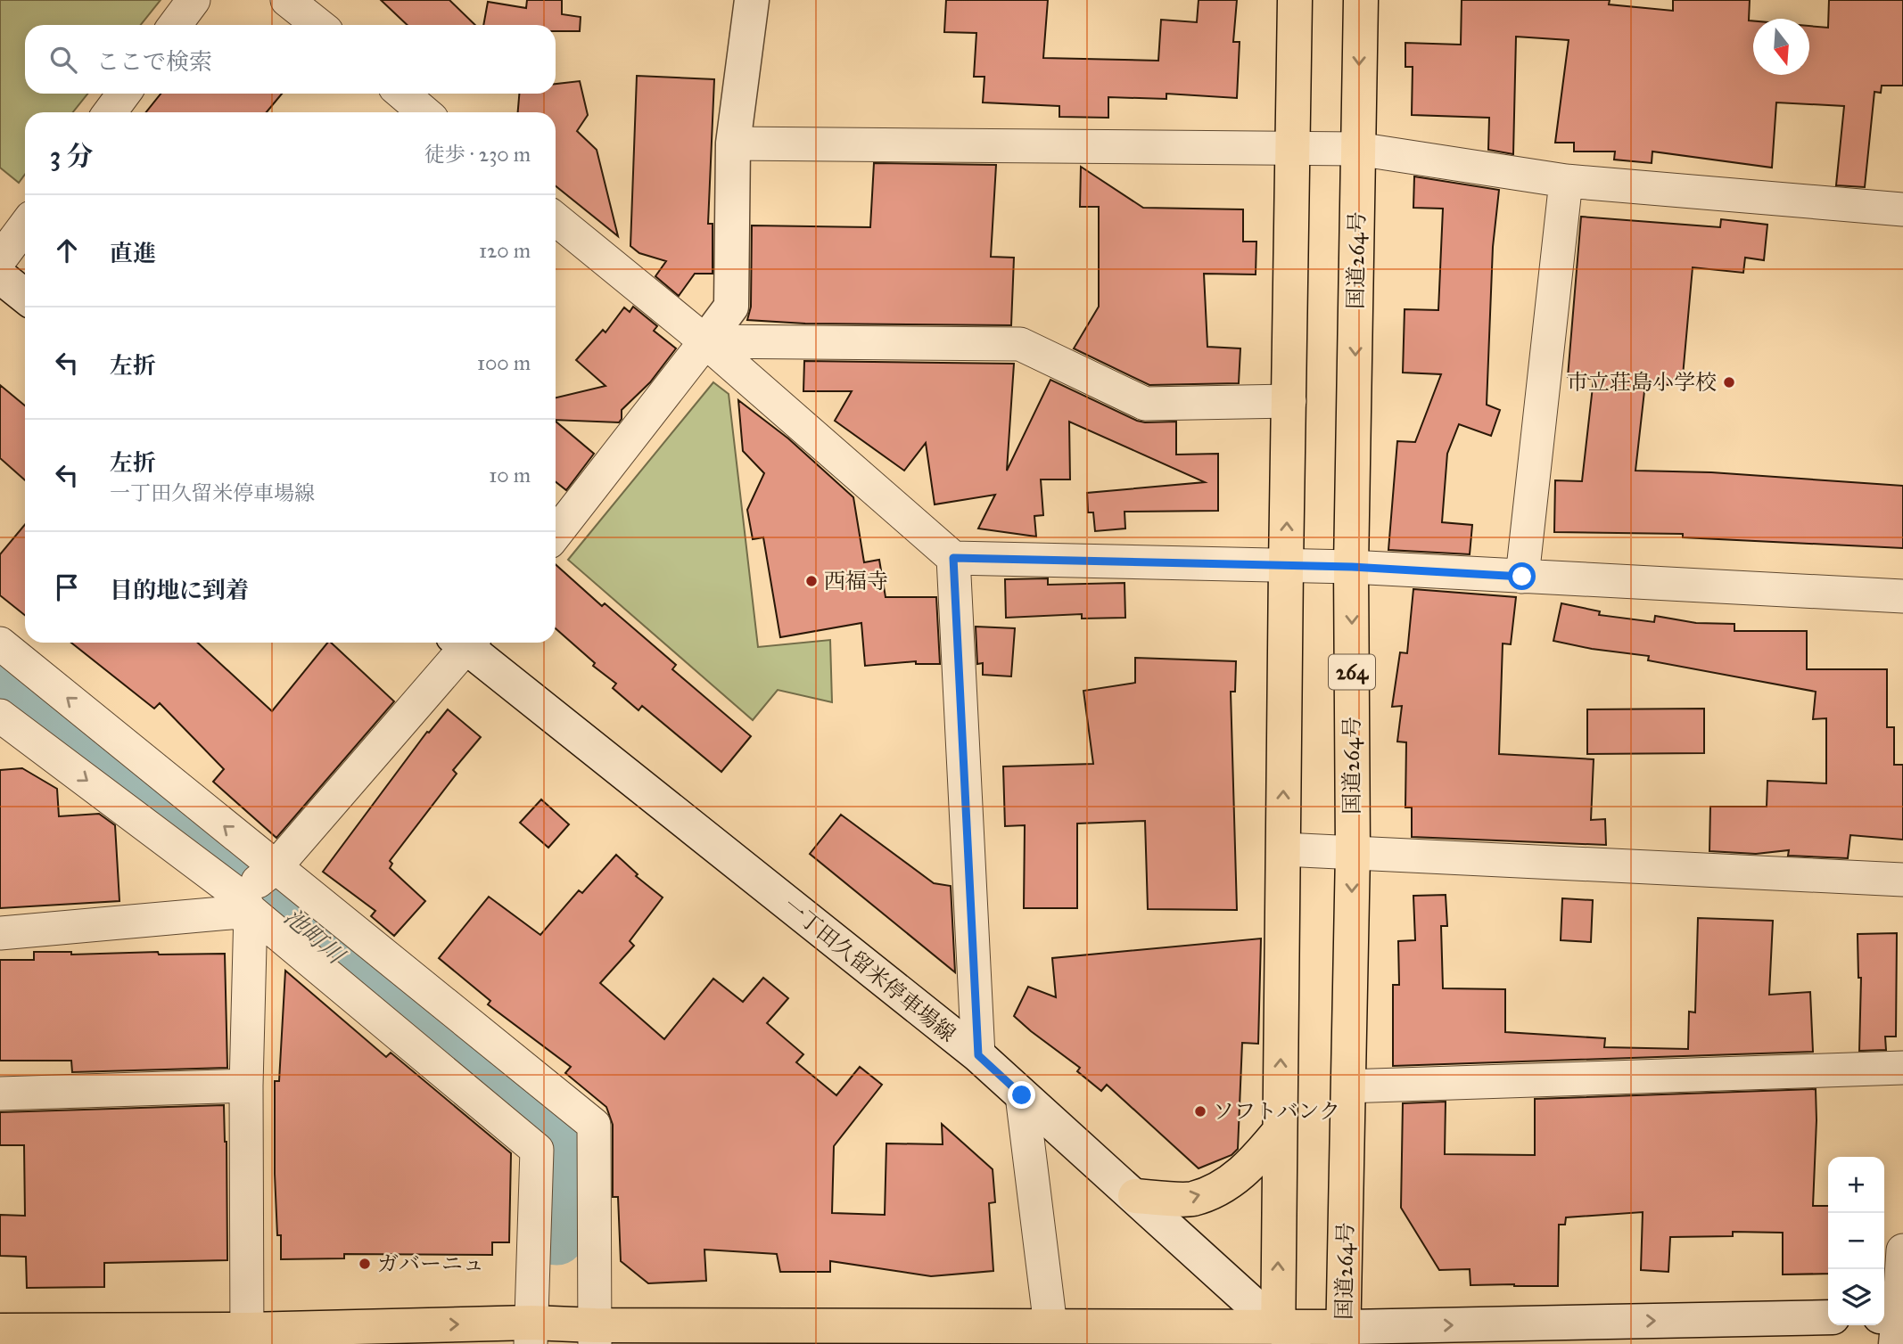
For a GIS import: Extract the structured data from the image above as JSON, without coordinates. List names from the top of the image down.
{
  "streets": {
    "highway": ["国道264号", "264"],
    "main road": ["一丁田久留米停車場線"]
  },
  "water": ["池町川"],
  "places": [
    "市立荘島小学校",
    "西福寺",
    "ソフトバンク",
    "ガバーニュ"
  ],
  "north": "bottom",
  "page": {
    "search": "ここで検索",
    "heading": ["3 分", "徒歩 · 230 m"],
    "list": [
      ["直進", "120 m"],
      ["左折", "100 m"],
      ["左折", "一丁田久留米停車場線", "10 m"],
      "目的地に到着"
    ],
    "map_buttons": ["+", "−"]
  }
}
